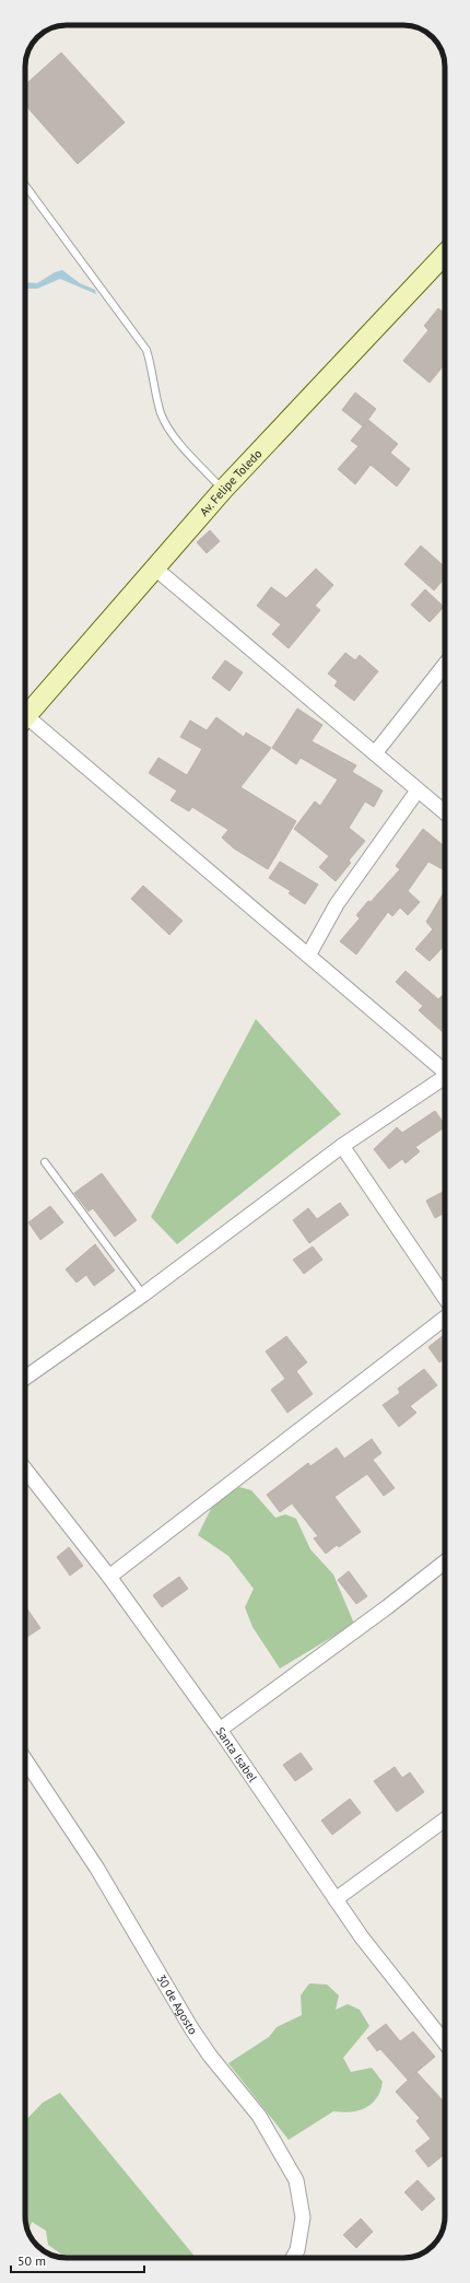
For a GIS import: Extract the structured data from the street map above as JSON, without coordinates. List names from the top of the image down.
{
  "streets": {
    "main road": ["Av. Felipe Toledo"],
    "street": ["Santa Isabel", "30 de Agosto"]
  },
  "scale_bar": "50 m"
}
